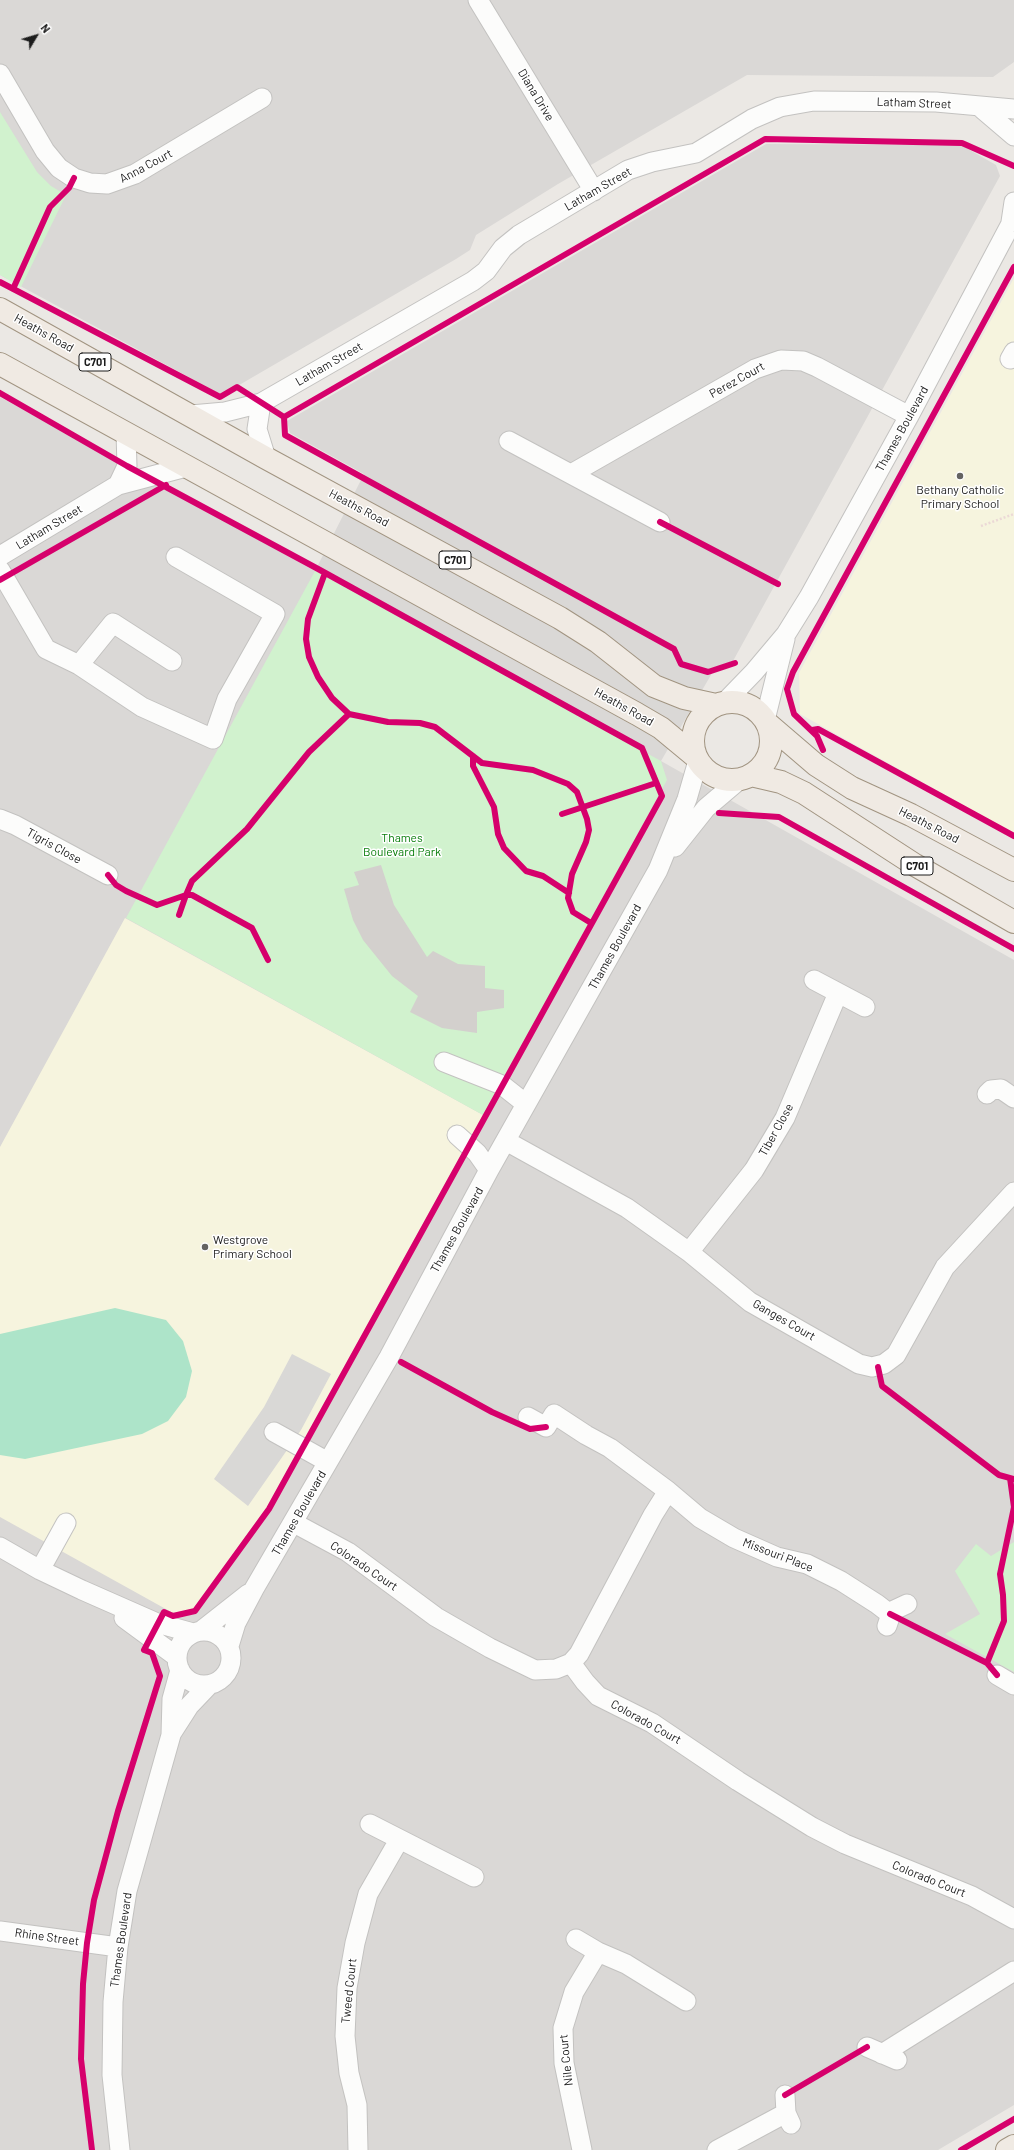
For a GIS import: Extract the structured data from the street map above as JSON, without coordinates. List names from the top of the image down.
{
  "streets": {
    "main road": ["Heaths Road", "C701"],
    "street": [
      "Diana Drive",
      "Latham Street",
      "Anna Court",
      "Perez Court",
      "Thames Boulevard",
      "Tigris Close",
      "Tiber Close",
      "Ganges Court",
      "Missouri Place",
      "Colorado Court",
      "Rhine Street",
      "Tweed Court",
      "Nile Court"
    ]
  },
  "crossings": [
    ["Diana Drive", "Latham Street"],
    ["Latham Street", "Heaths Road"],
    ["Heaths Road", "C701"],
    ["Heaths Road", "Thames Boulevard"],
    ["C701", "Thames Boulevard"],
    ["Perez Court", "Thames Boulevard"],
    ["Thames Boulevard", "Ganges Court"],
    ["Thames Boulevard", "Colorado Court"],
    ["Thames Boulevard", "Rhine Street"],
    ["Tiber Close", "Ganges Court"]
  ],
  "parks": ["Thames Boulevard Park"],
  "places": ["Bethany Catholic Primary School", "Westgrove Primary School"],
  "north": "top right"
}
